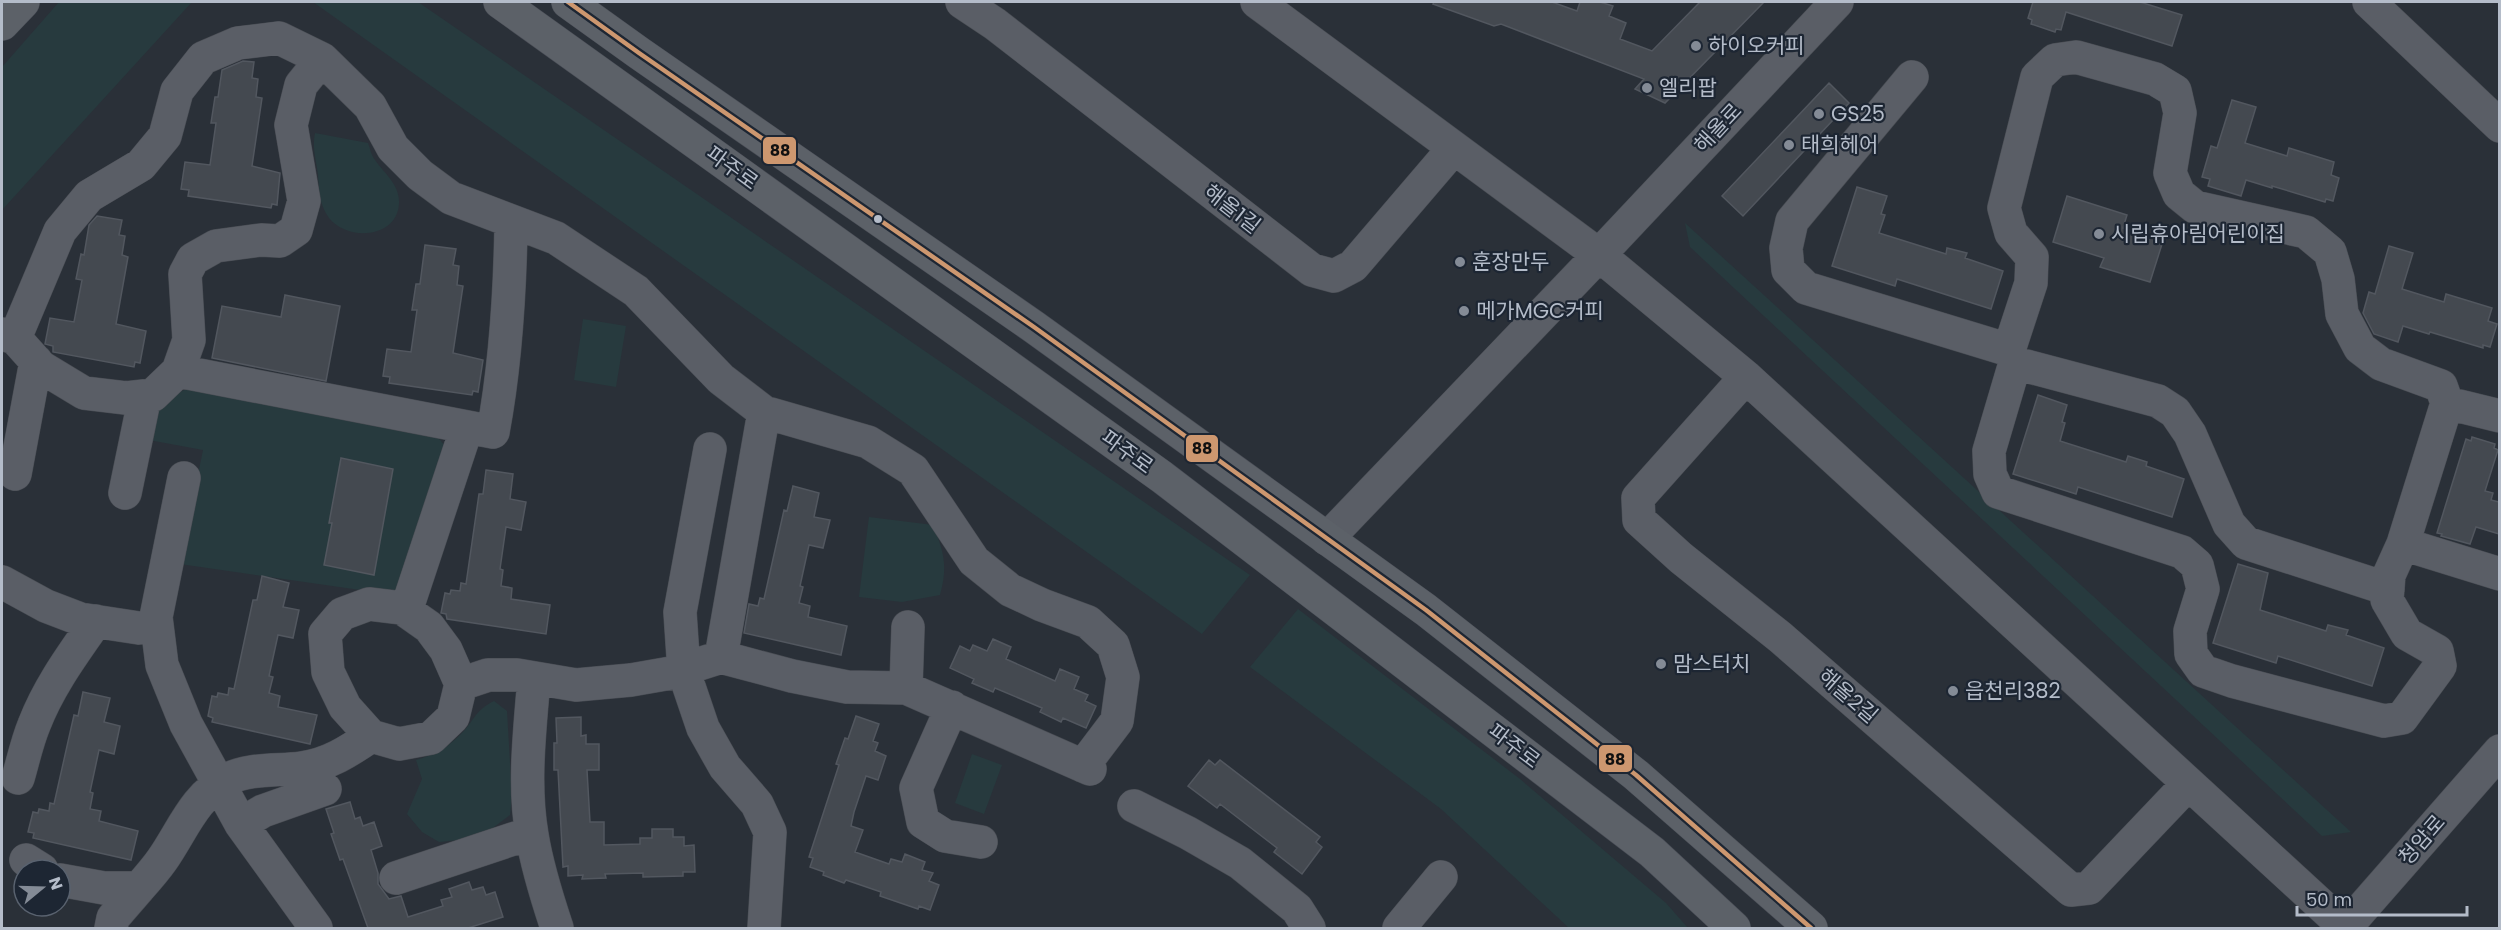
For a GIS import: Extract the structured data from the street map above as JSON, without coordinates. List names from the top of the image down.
{
  "streets": {
    "main road": ["파주로"],
    "street": [
      "해올로",
      "해올1길",
      "해올2길",
      "청암로"
    ]
  },
  "crossings": [
    ["해올로", "파주로"]
  ],
  "places": [
    "하이오커피",
    "엘리팝",
    "GS25",
    "태희헤어",
    "시립휴아림어린이집",
    "훈장만두",
    "메가MGC커피",
    "맘스터치",
    "읍천리382"
  ],
  "lines": ["transit line 88"],
  "scale_bar": "50 m",
  "north": "right"
}
